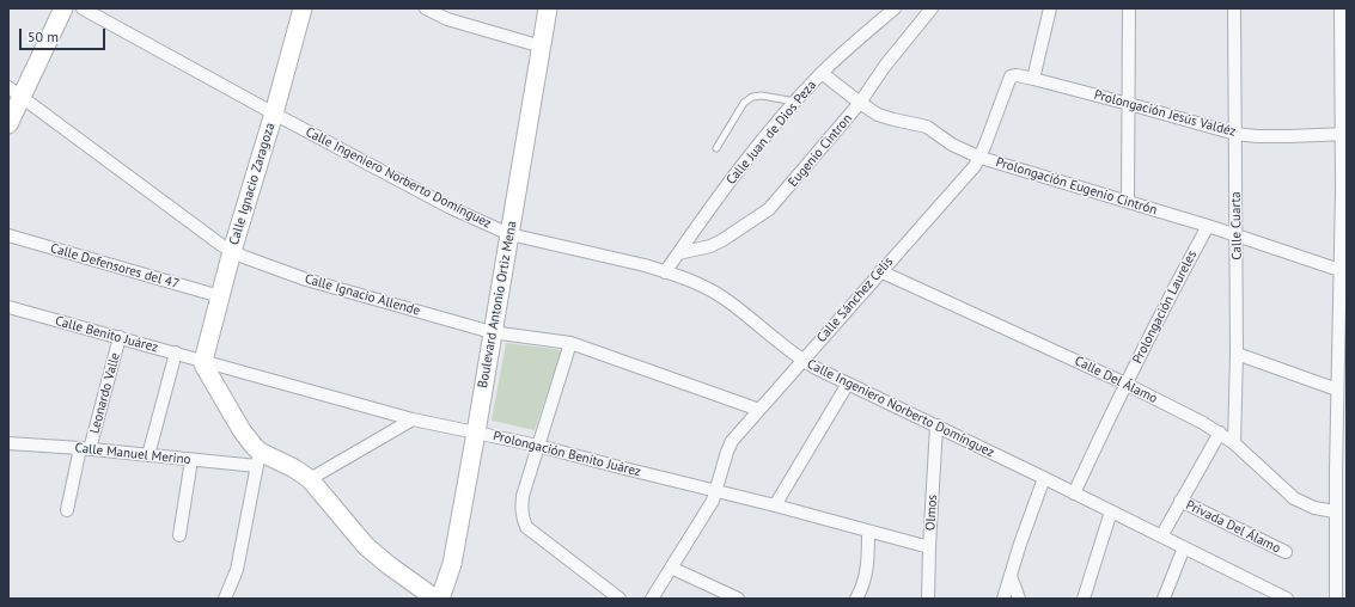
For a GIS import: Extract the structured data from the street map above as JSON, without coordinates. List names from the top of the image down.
{
  "streets": {
    "street": [
      "Prolongación Jesús Valdéz",
      "Calle Juan de Dios Peza",
      "Eugenio Cintron",
      "Calle Ingeniero Norberto Domínguez",
      "Calle Ignacio Zaragoza",
      "Prolongación Eugenio Cintrón",
      "Calle Cuarta",
      "Calle Defensores del 47",
      "Calle Ignacio Allende",
      "Calle Sánchez Celis",
      "Boulevard Antonio Ortiz Mena",
      "Prolongación Laureles",
      "Calle Benito Juárez",
      "Calle Del Álamo",
      "Leonardo Valle",
      "Calle Manuel Merino",
      "Prolongación Benito Juárez",
      "Olmos",
      "Privada Del Álamo"
    ]
  },
  "crossings": [
    ["Prolongación Jesús Valdéz", "Calle Cuarta"],
    ["Prolongación Jesús Valdéz", "Calle Sánchez Celis"],
    ["Calle Juan de Dios Peza", "Eugenio Cintron"],
    ["Calle Juan de Dios Peza", "Calle Ingeniero Norberto Domínguez"],
    ["Calle Juan de Dios Peza", "Prolongación Eugenio Cintrón"],
    ["Eugenio Cintron", "Prolongación Eugenio Cintrón"],
    ["Calle Ingeniero Norberto Domínguez", "Calle Ignacio Zaragoza"],
    ["Calle Ingeniero Norberto Domínguez", "Calle Sánchez Celis"],
    ["Calle Ingeniero Norberto Domínguez", "Boulevard Antonio Ortiz Mena"],
    ["Calle Ingeniero Norberto Domínguez", "Prolongación Laureles"],
    ["Calle Ingeniero Norberto Domínguez", "Olmos"],
    ["Calle Ignacio Zaragoza", "Calle Defensores del 47"],
    ["Calle Ignacio Zaragoza", "Calle Ignacio Allende"],
    ["Calle Ignacio Zaragoza", "Calle Benito Juárez"],
    ["Calle Ignacio Zaragoza", "Prolongación Benito Juárez"],
    ["Prolongación Eugenio Cintrón", "Calle Cuarta"],
    ["Prolongación Eugenio Cintrón", "Calle Sánchez Celis"],
    ["Prolongación Eugenio Cintrón", "Prolongación Laureles"],
    ["Calle Cuarta", "Calle Del Álamo"],
    ["Calle Ignacio Allende", "Calle Sánchez Celis"],
    ["Calle Ignacio Allende", "Boulevard Antonio Ortiz Mena"],
    ["Calle Sánchez Celis", "Calle Del Álamo"],
    ["Calle Sánchez Celis", "Prolongación Benito Juárez"],
    ["Boulevard Antonio Ortiz Mena", "Prolongación Benito Juárez"],
    ["Prolongación Laureles", "Calle Del Álamo"],
    ["Calle Benito Juárez", "Leonardo Valle"],
    ["Calle Benito Juárez", "Prolongación Benito Juárez"],
    ["Leonardo Valle", "Calle Manuel Merino"],
    ["Prolongación Benito Juárez", "Olmos"]
  ],
  "scale_bar": "50 m"
}
